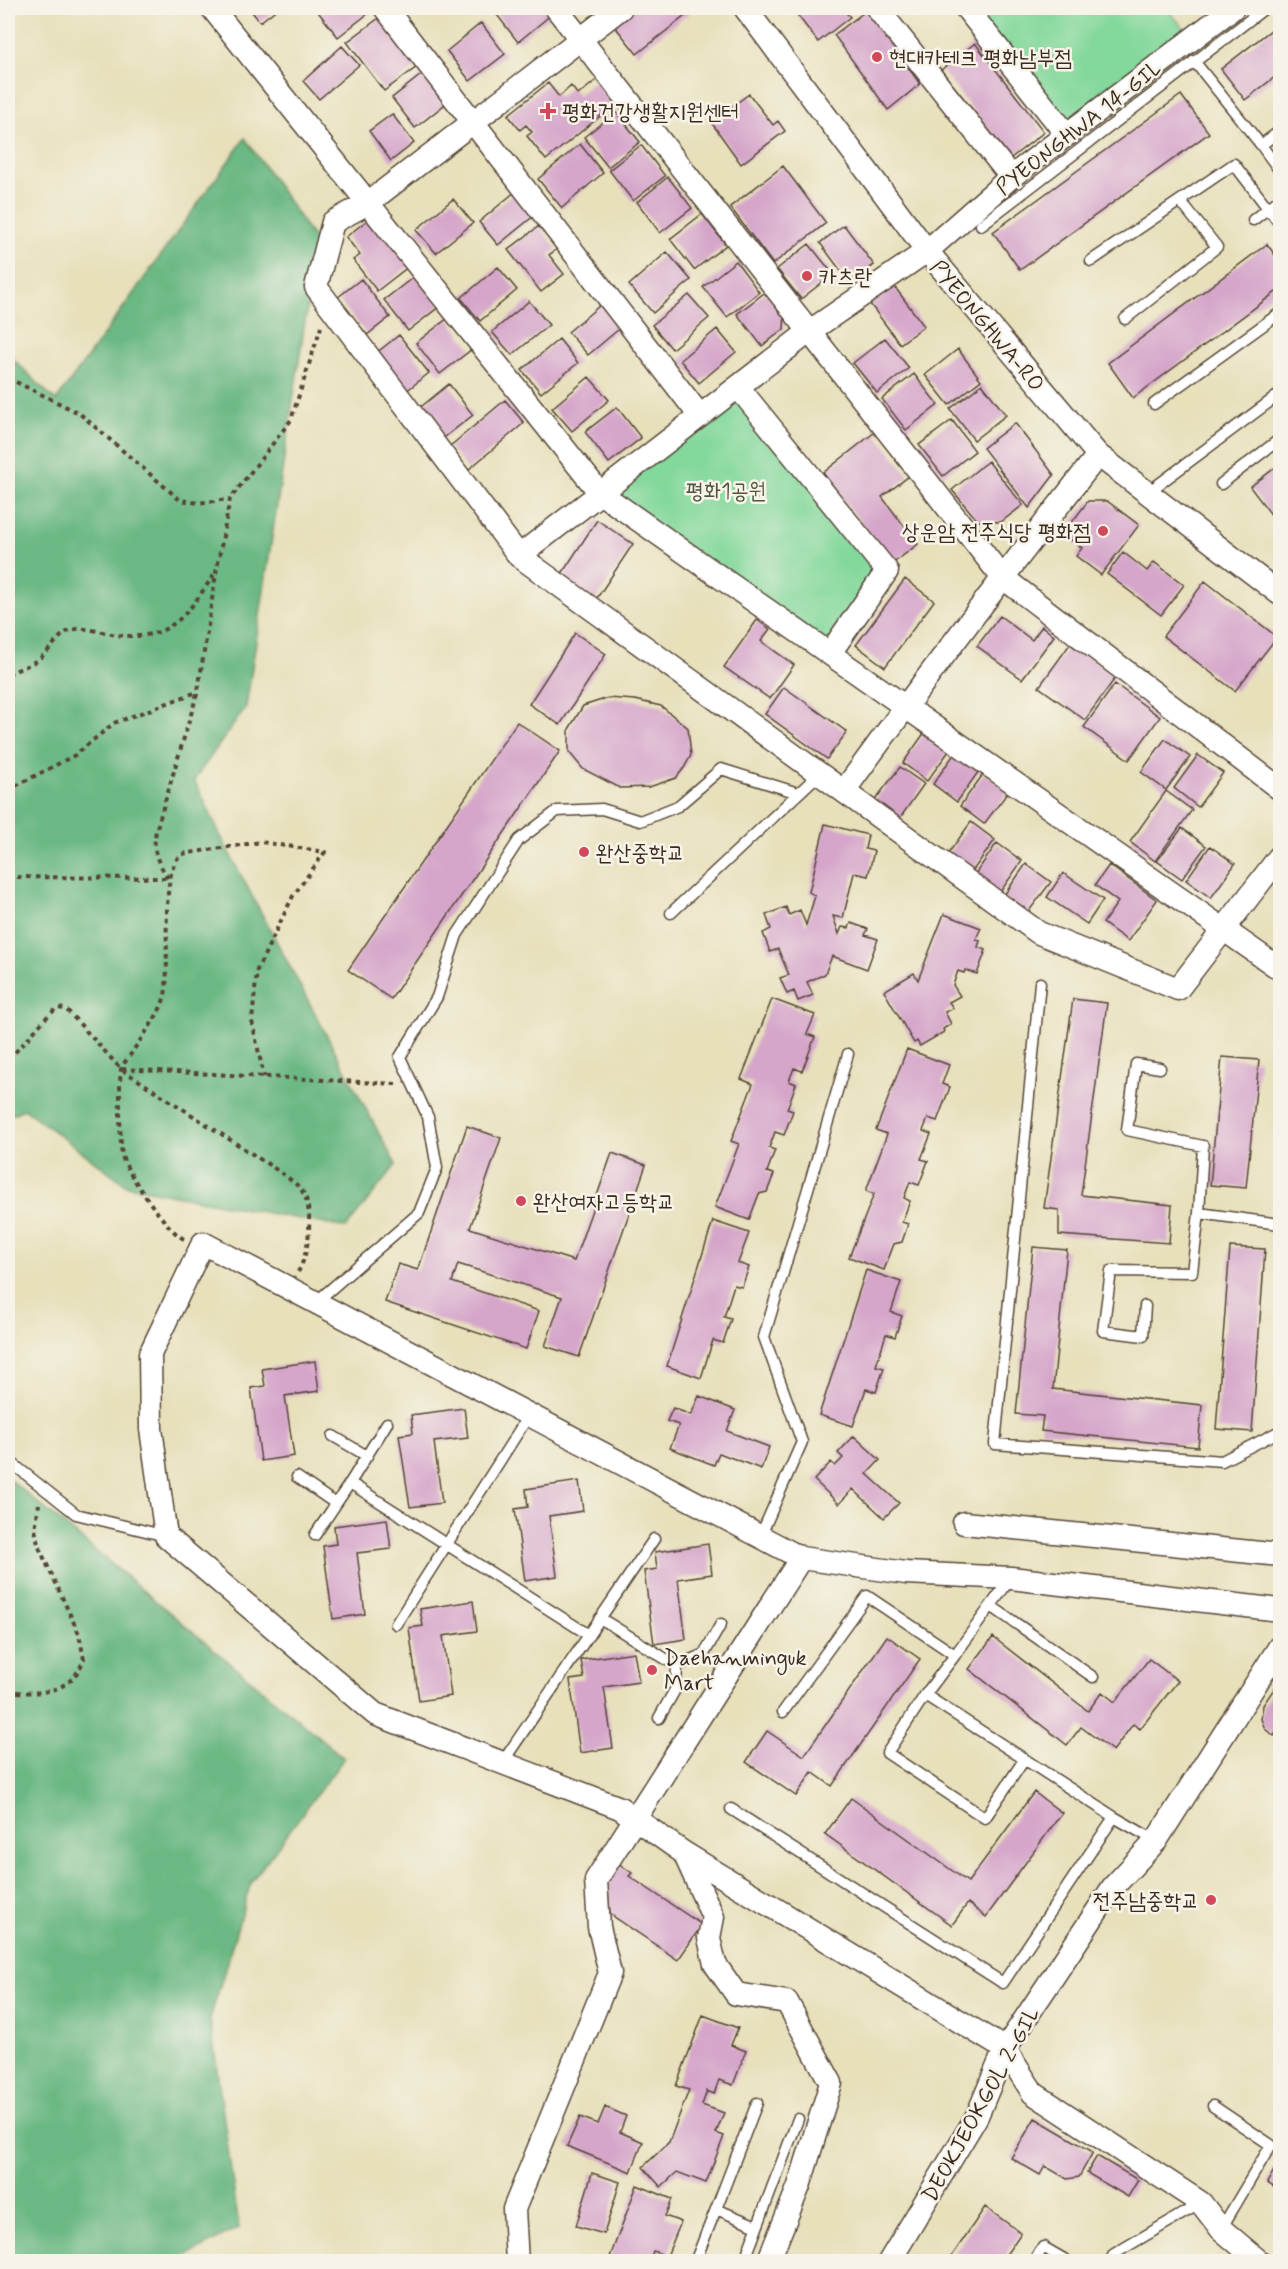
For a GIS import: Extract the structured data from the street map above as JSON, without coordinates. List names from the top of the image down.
{
  "streets": {
    "street": ["PYEONGHWA 14-GIL", "PYEONGHWA-RO", "DEOKJEOKGOL 2-GIL"]
  },
  "crossings": [
    ["PYEONGHWA 14-GIL", "PYEONGHWA-RO"]
  ],
  "parks": ["평화1공원"],
  "places": {
    "other": [
      "현대카테크 평화남부점",
      "카츠란",
      "상운암 전주식당 평화점",
      "완산중학교",
      "완산여자고등학교",
      "Daehanminguk Mart",
      "전주남중학교"
    ],
    "health": ["평화건강생활지원센터"]
  }
}
